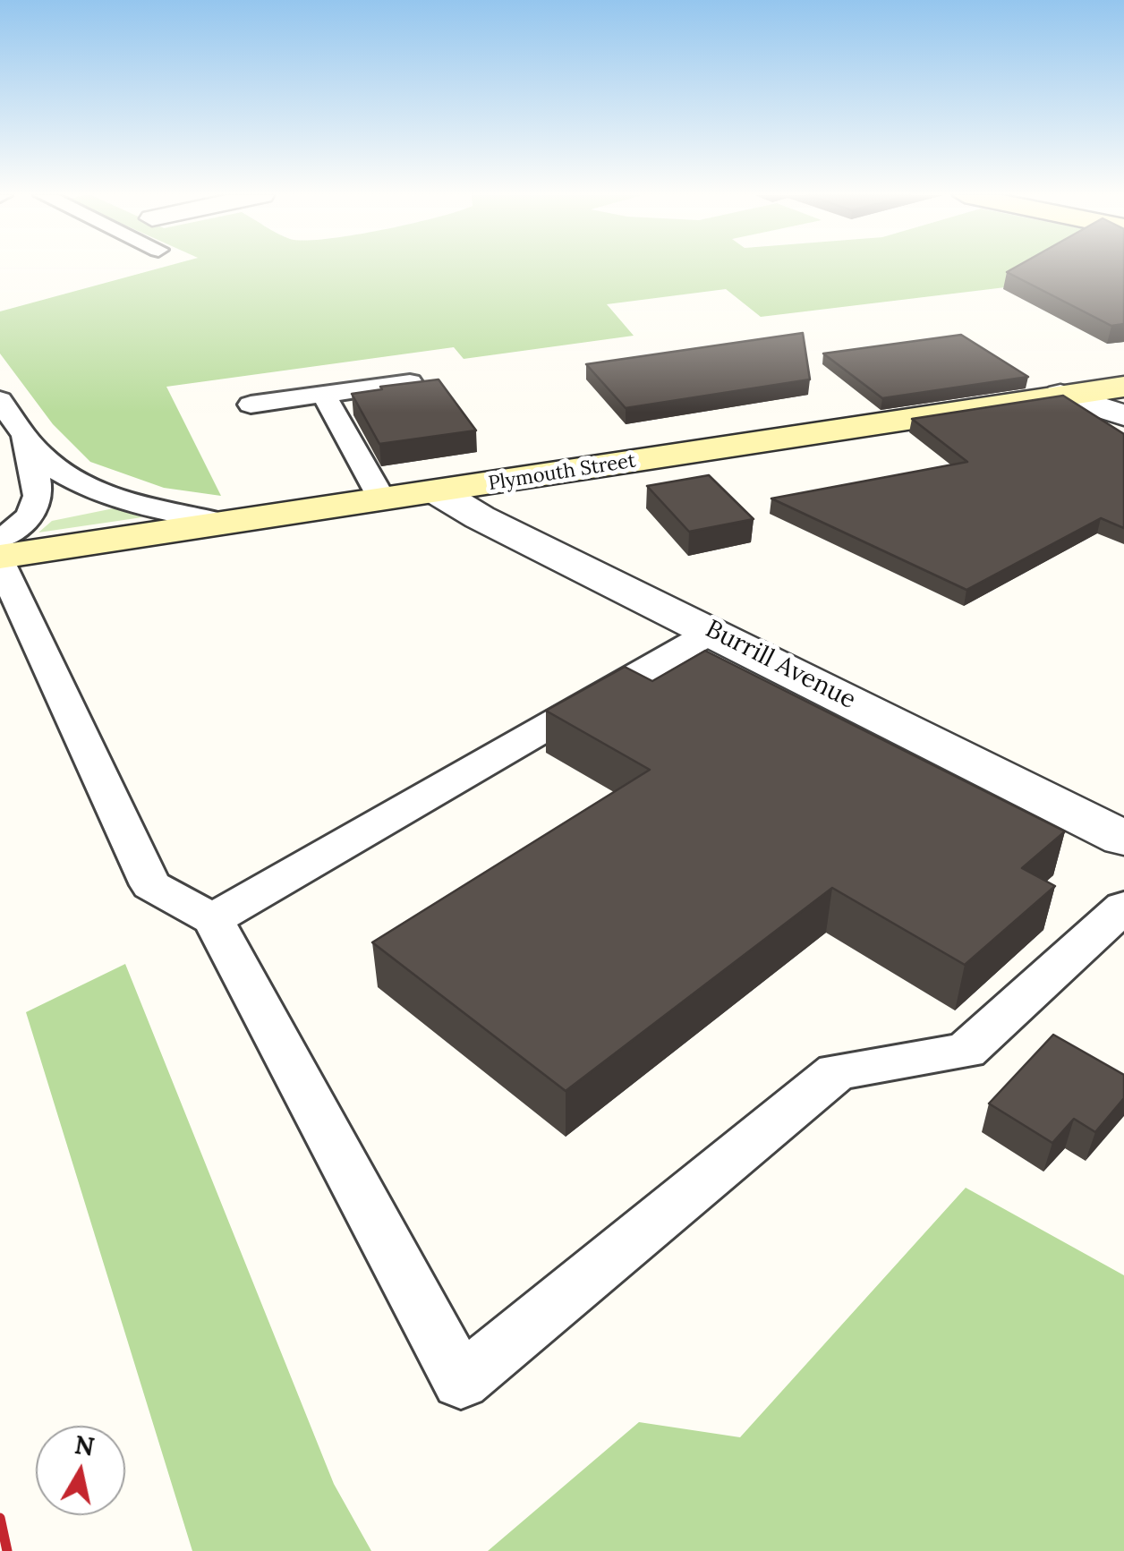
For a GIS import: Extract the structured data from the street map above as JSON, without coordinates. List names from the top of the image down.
{
  "streets": {
    "main road": ["Plymouth Street"],
    "street": ["Burrill Avenue"]
  },
  "crossings": [
    ["Plymouth Street", "Burrill Avenue"]
  ],
  "north": "top"
}
